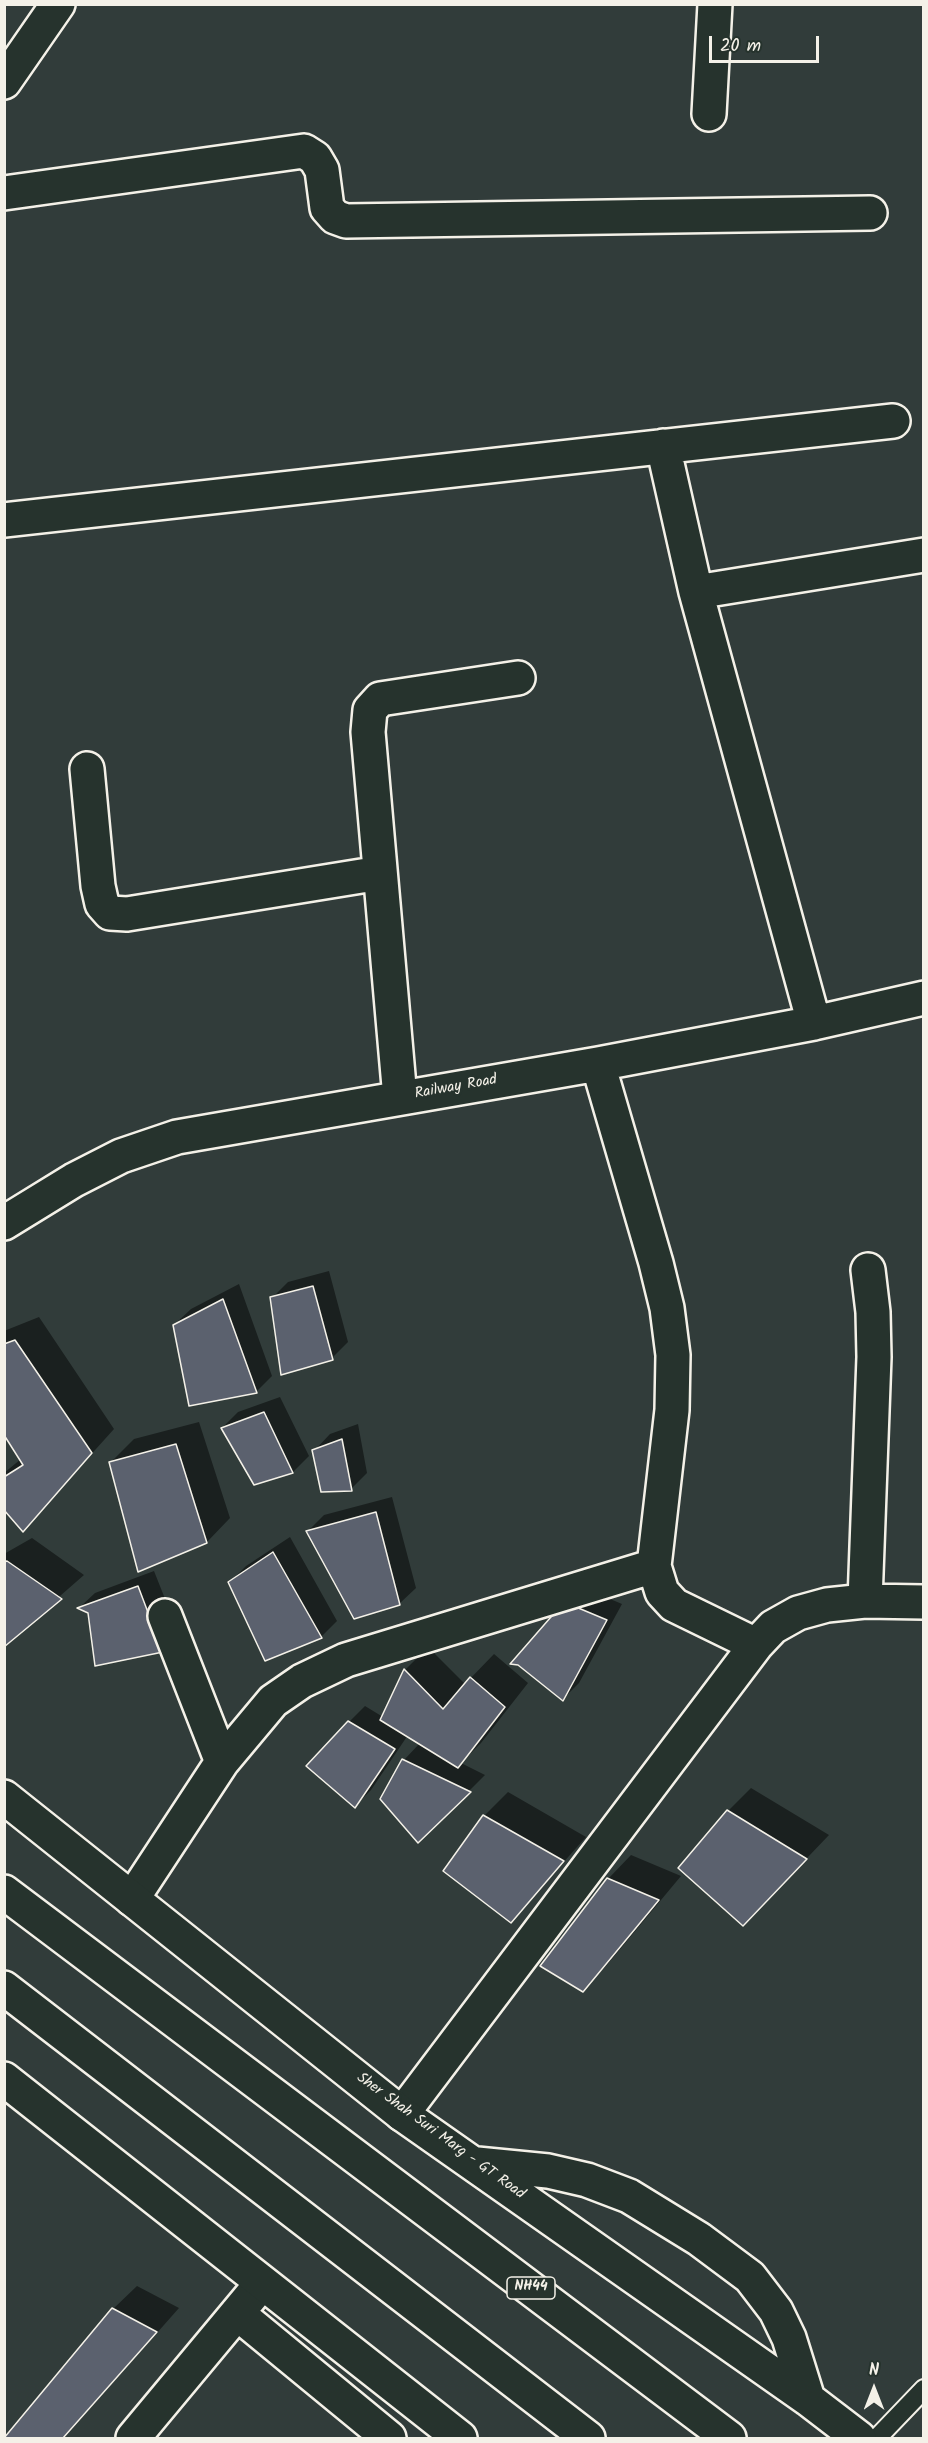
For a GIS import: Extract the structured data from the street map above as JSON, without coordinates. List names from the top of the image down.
{
  "streets": {
    "main road": ["Railway Road", "Sher Shah Suri Marg - GT Road", "NH44"]
  },
  "scale_bar": "20 m",
  "north": "top"
}
